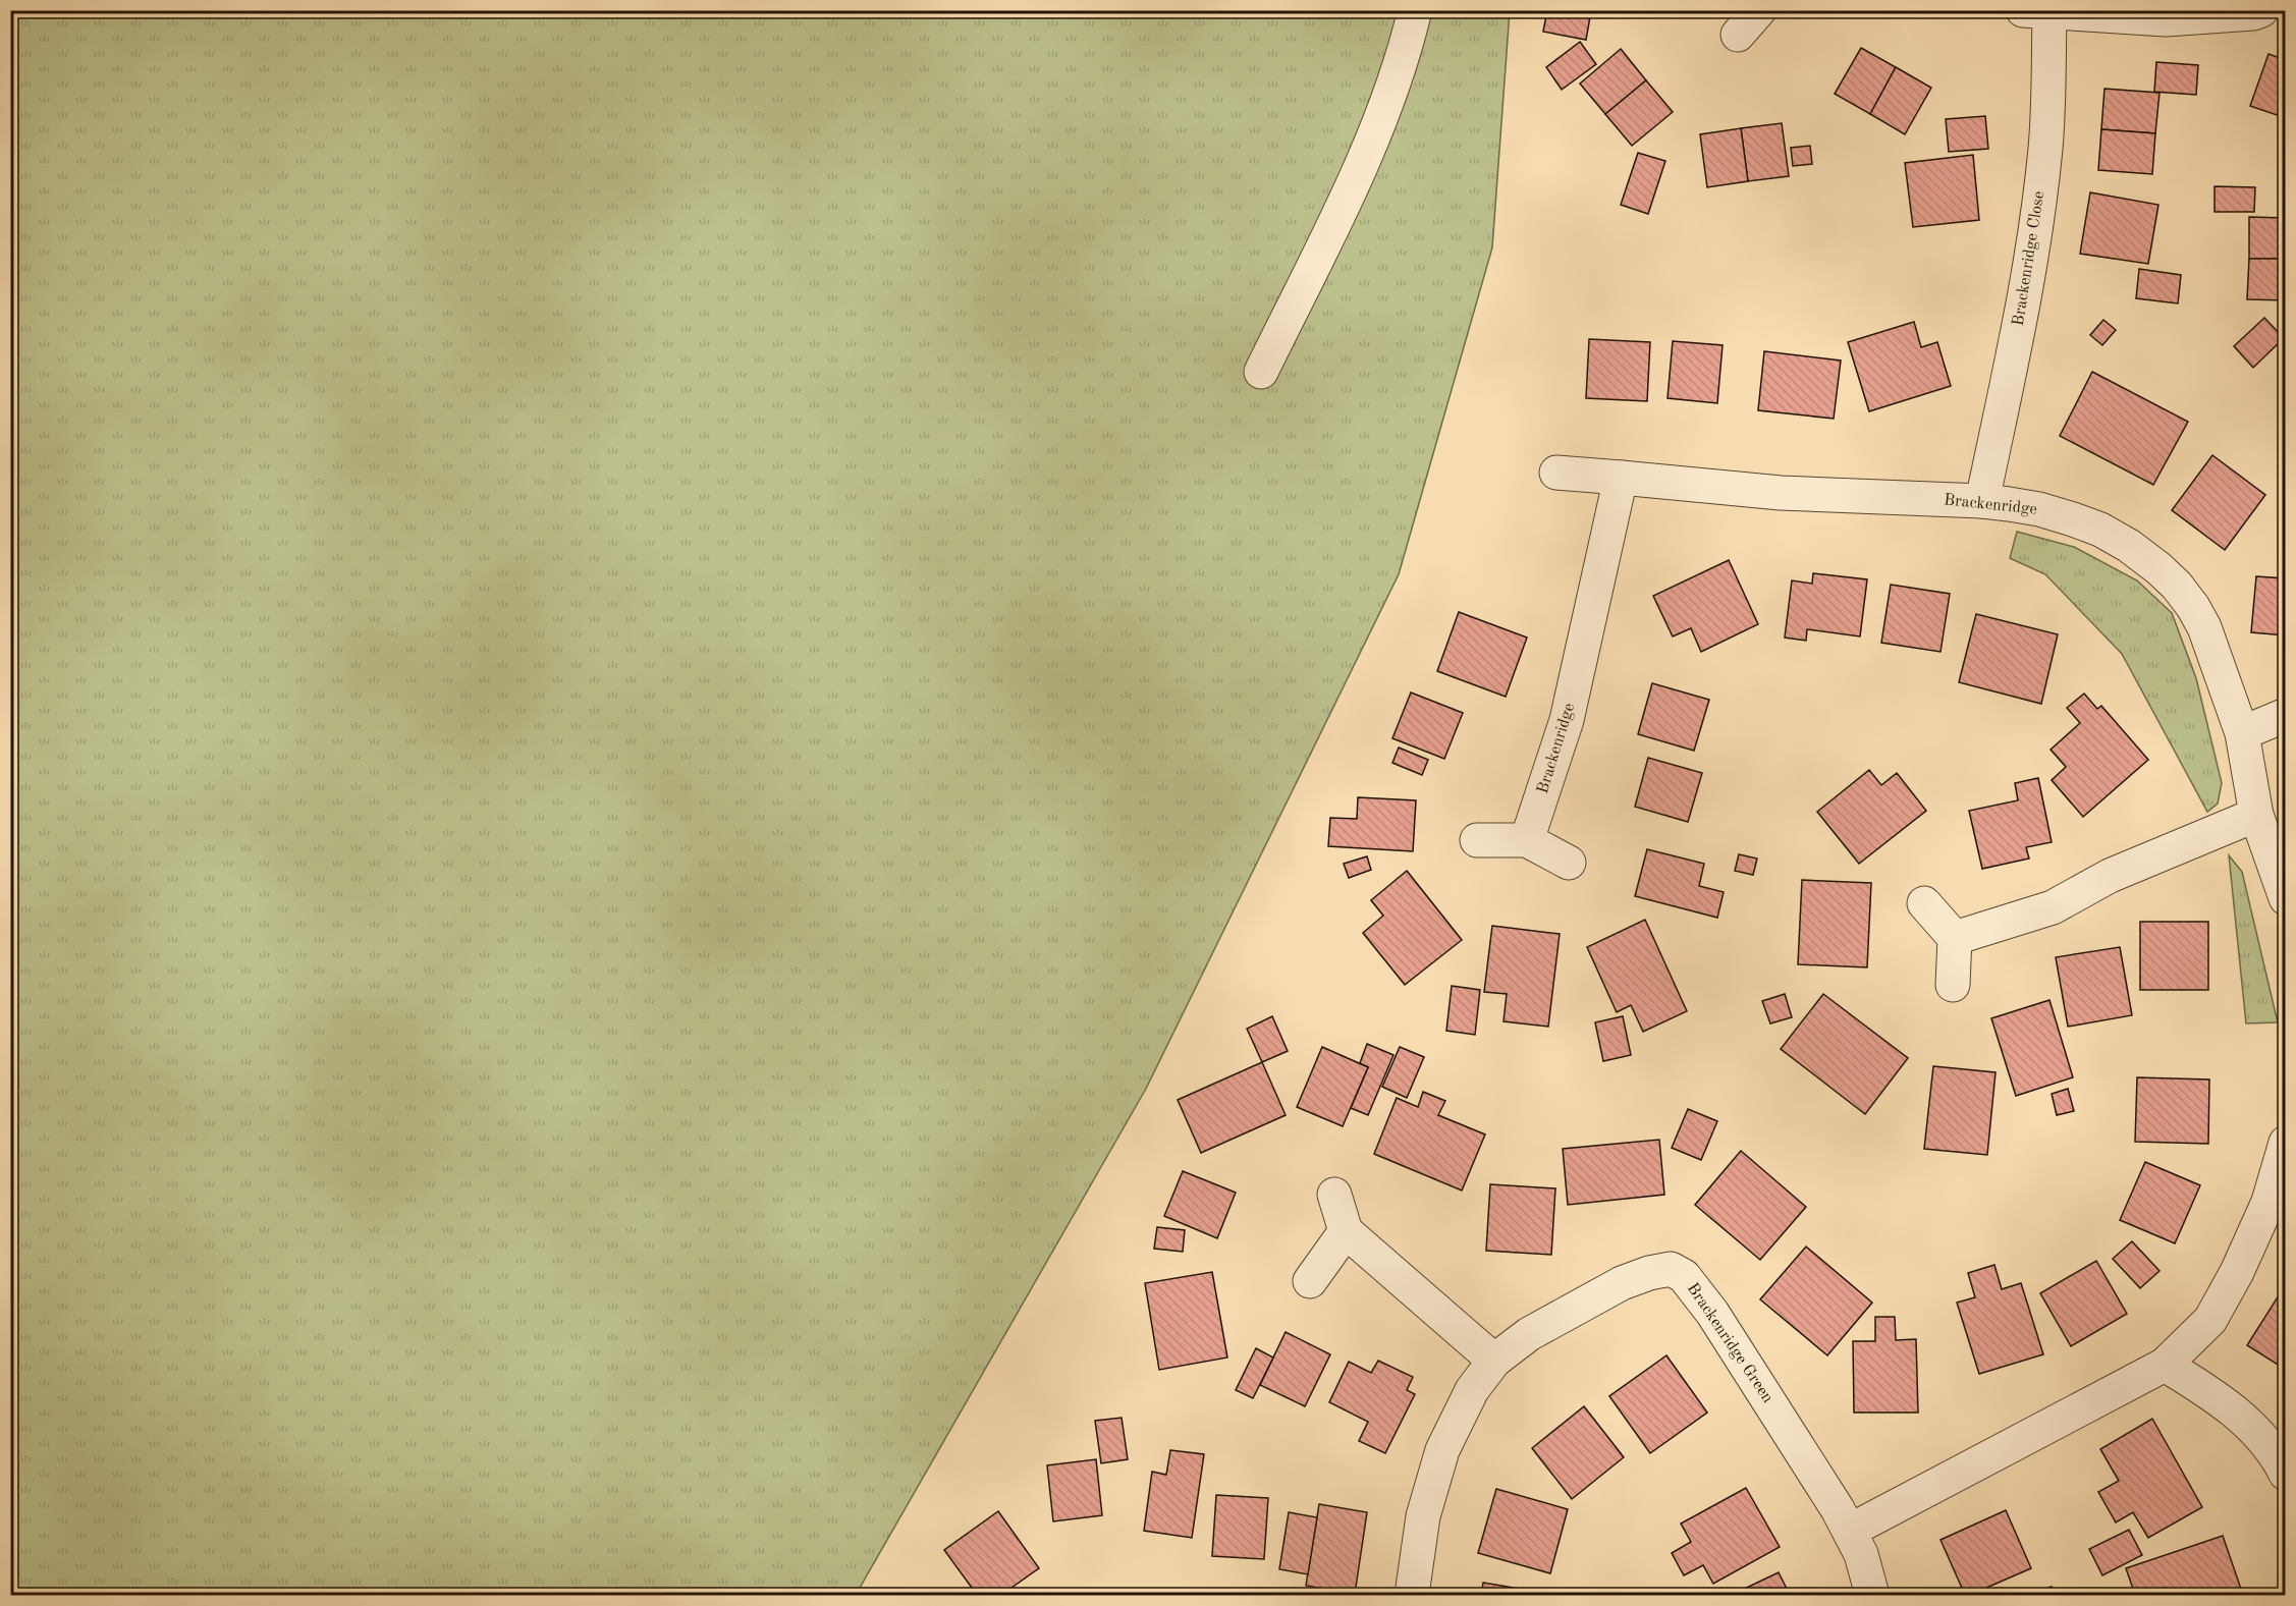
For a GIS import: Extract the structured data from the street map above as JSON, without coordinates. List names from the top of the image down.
{
  "streets": {
    "street": ["Brackenridge Close", "Brackenridge", "Brackenridge Green"]
  },
  "crossings": [
    ["Brackenridge Close", "Brackenridge"]
  ]
}
